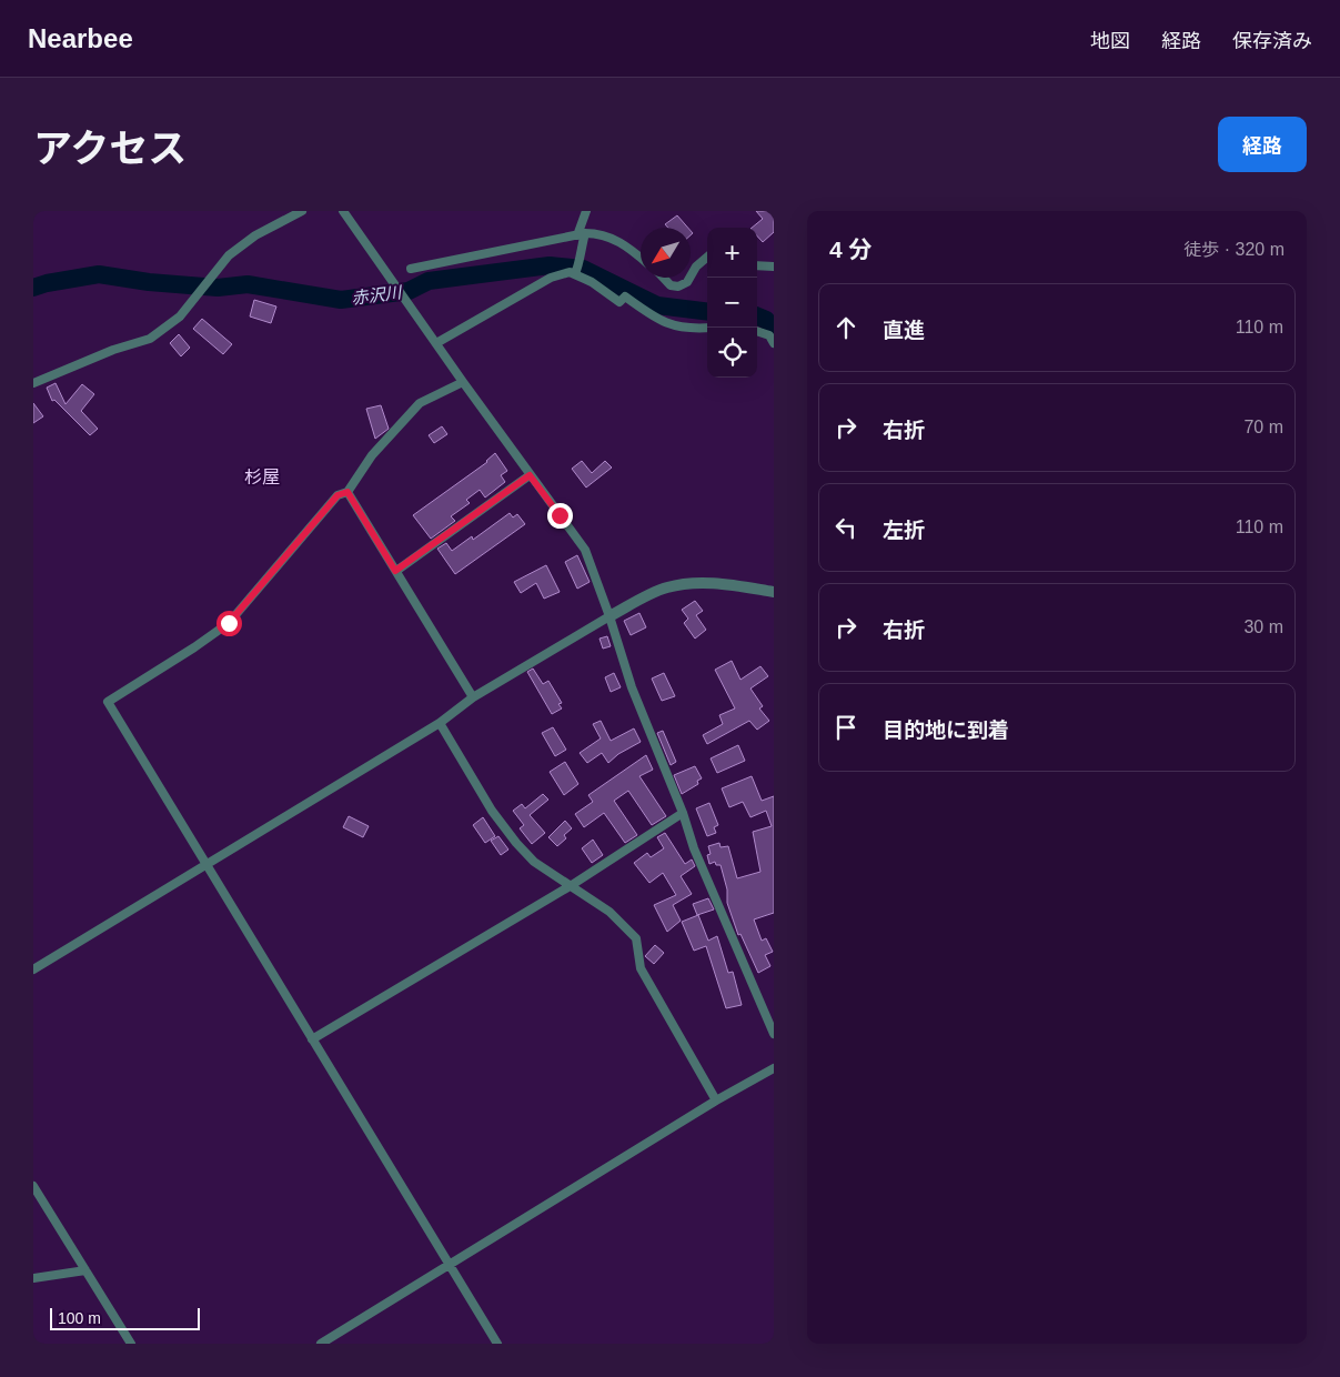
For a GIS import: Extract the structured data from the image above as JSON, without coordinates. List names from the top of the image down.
{
  "districts": ["杉屋"],
  "water": ["赤沢川"],
  "scale_bar": "100 m",
  "north": "bottom left",
  "page": {
    "header": "Nearbee",
    "nav": ["地図", "経路", "保存済み"],
    "title": "アクセス",
    "buttons": "経路",
    "heading": ["4 分", "徒歩 · 320 m"],
    "map_buttons": ["+", "−"],
    "list": [
      ["直進", "110 m"],
      ["右折", "70 m"],
      ["左折", "110 m"],
      ["右折", "30 m"],
      "目的地に到着"
    ],
    "scale": "100 m"
  }
}
